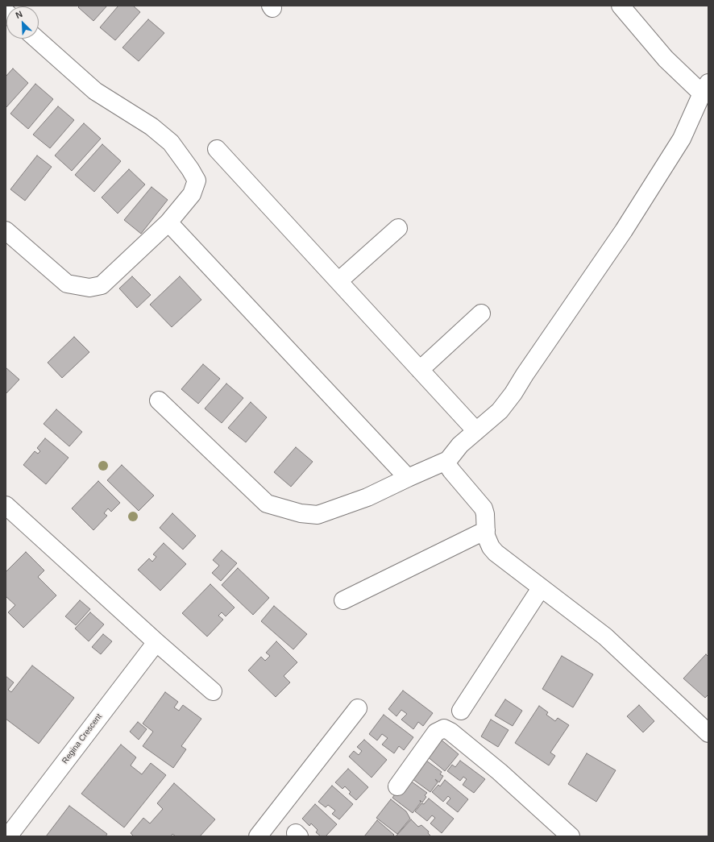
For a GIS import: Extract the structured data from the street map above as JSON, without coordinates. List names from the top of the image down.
{
  "streets": {
    "street": ["Regina Crescent"]
  },
  "north": "top left"
}
